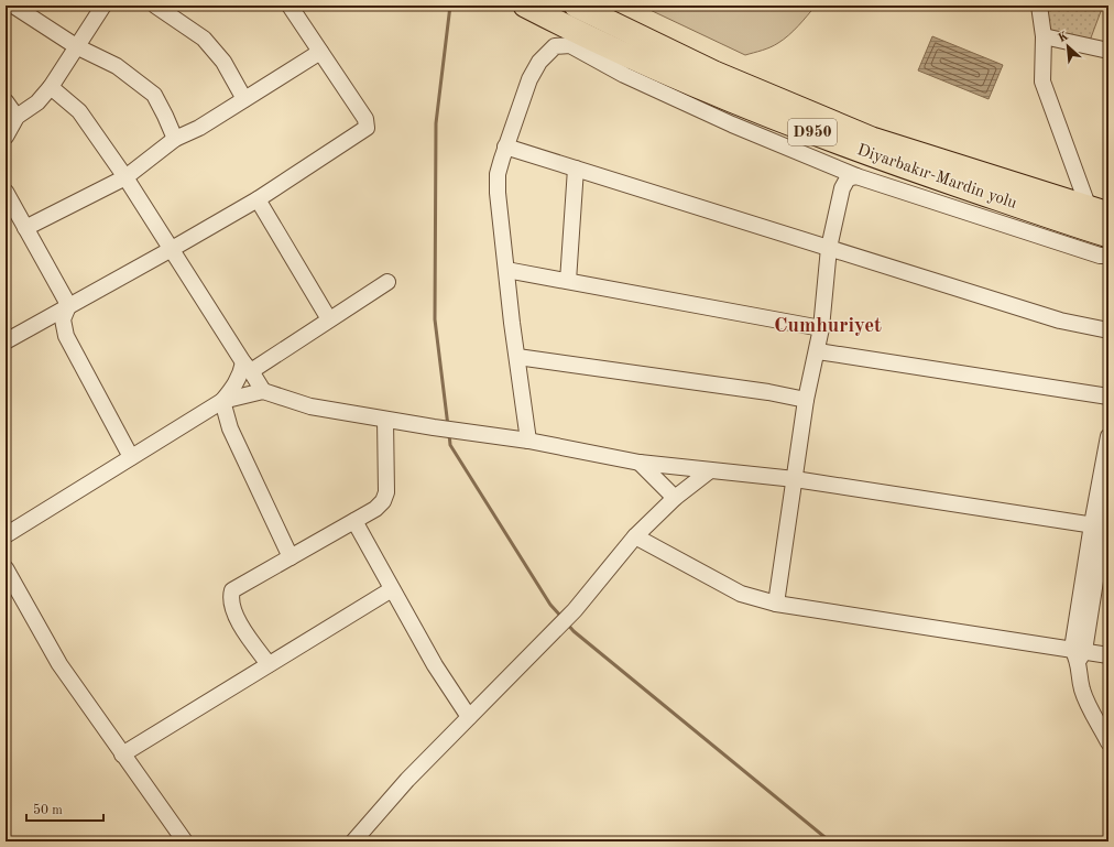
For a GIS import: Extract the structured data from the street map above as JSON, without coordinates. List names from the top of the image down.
{
  "streets": {
    "highway": ["D950", "Diyarbakır-Mardin yolu"]
  },
  "districts": ["Cumhuriyet"],
  "scale_bar": "50 m",
  "north": "top left"
}
